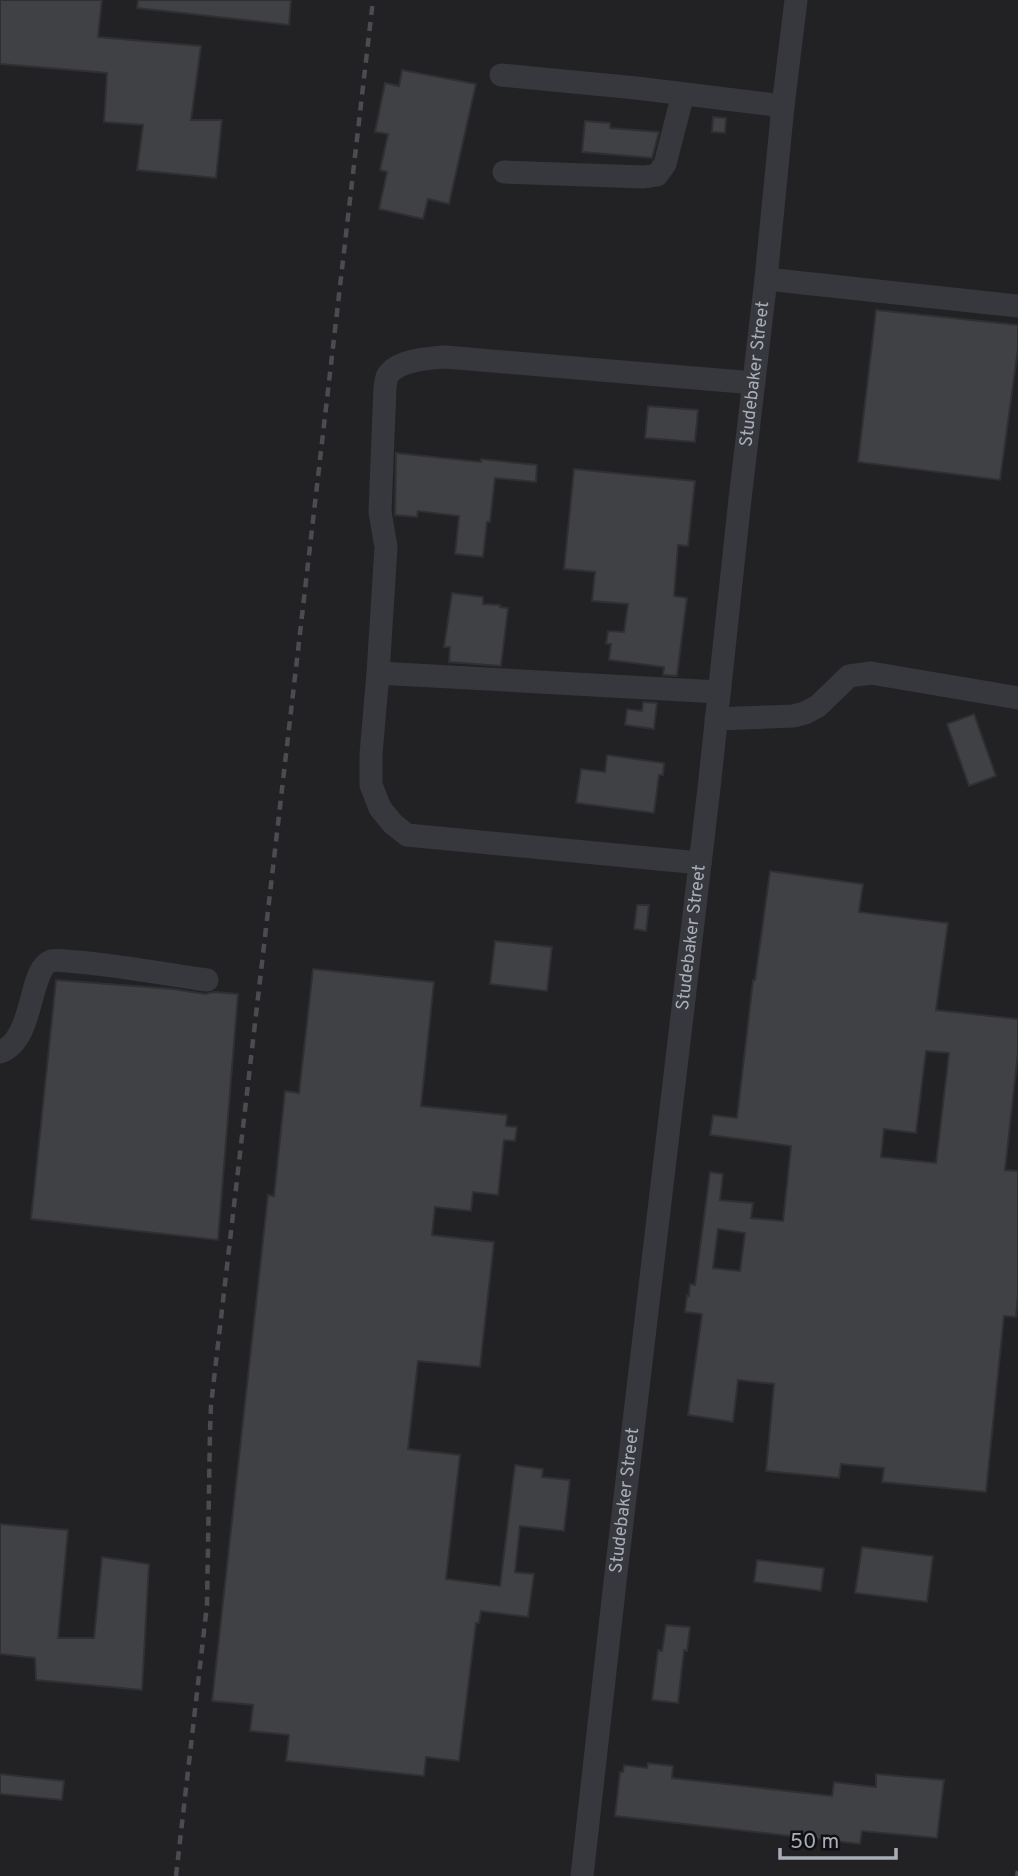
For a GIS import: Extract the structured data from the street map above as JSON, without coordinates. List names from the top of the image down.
{
  "streets": {
    "lane": ["Studebaker Street"]
  },
  "scale_bar": "50 m"
}
